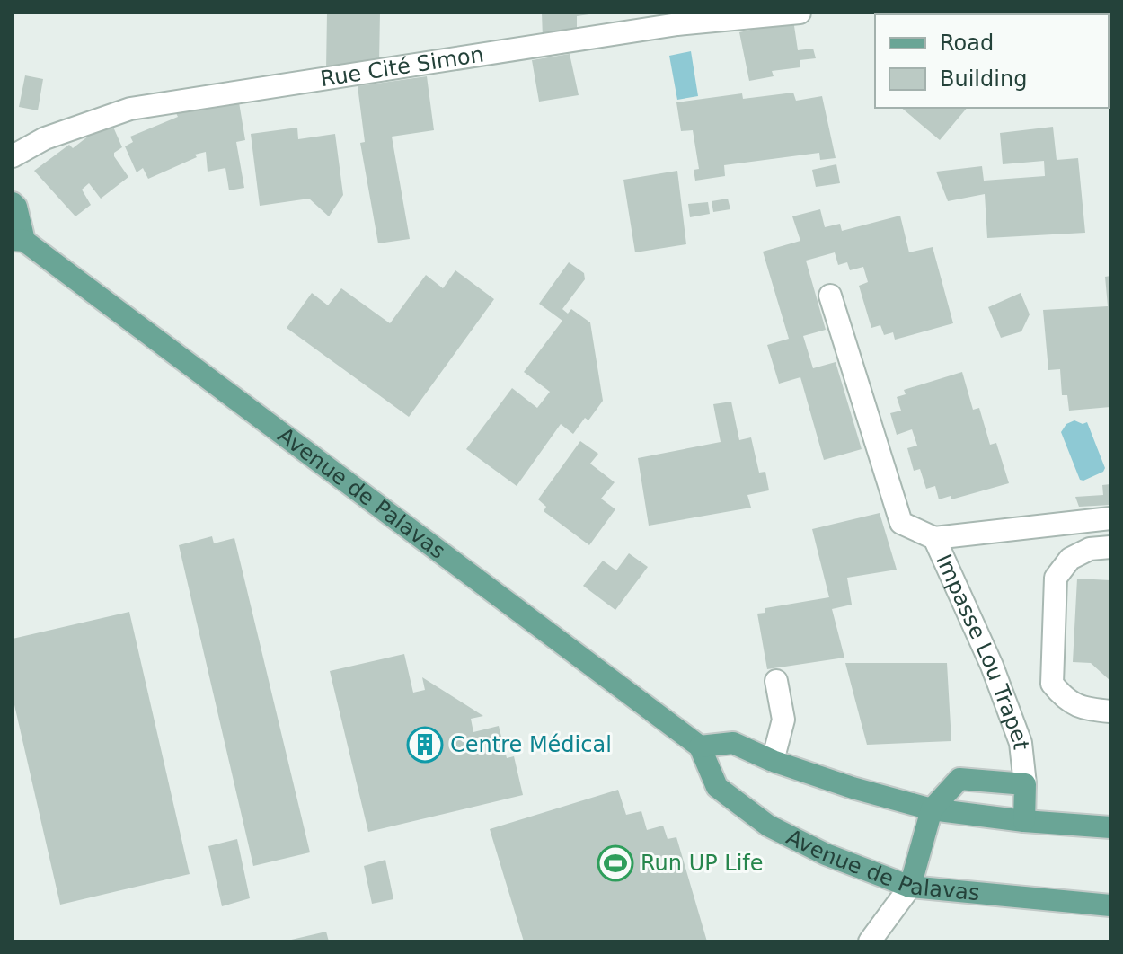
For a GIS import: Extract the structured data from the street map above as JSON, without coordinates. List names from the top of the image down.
{
  "streets": {
    "main road": ["Avenue de Palavas"],
    "street": ["Rue Cité Simon", "Impasse Lou Trapet"]
  },
  "places": {
    "building": ["Centre Médical"],
    "sports": ["Run UP Life"]
  },
  "legend": ["Road", "Building"]
}
